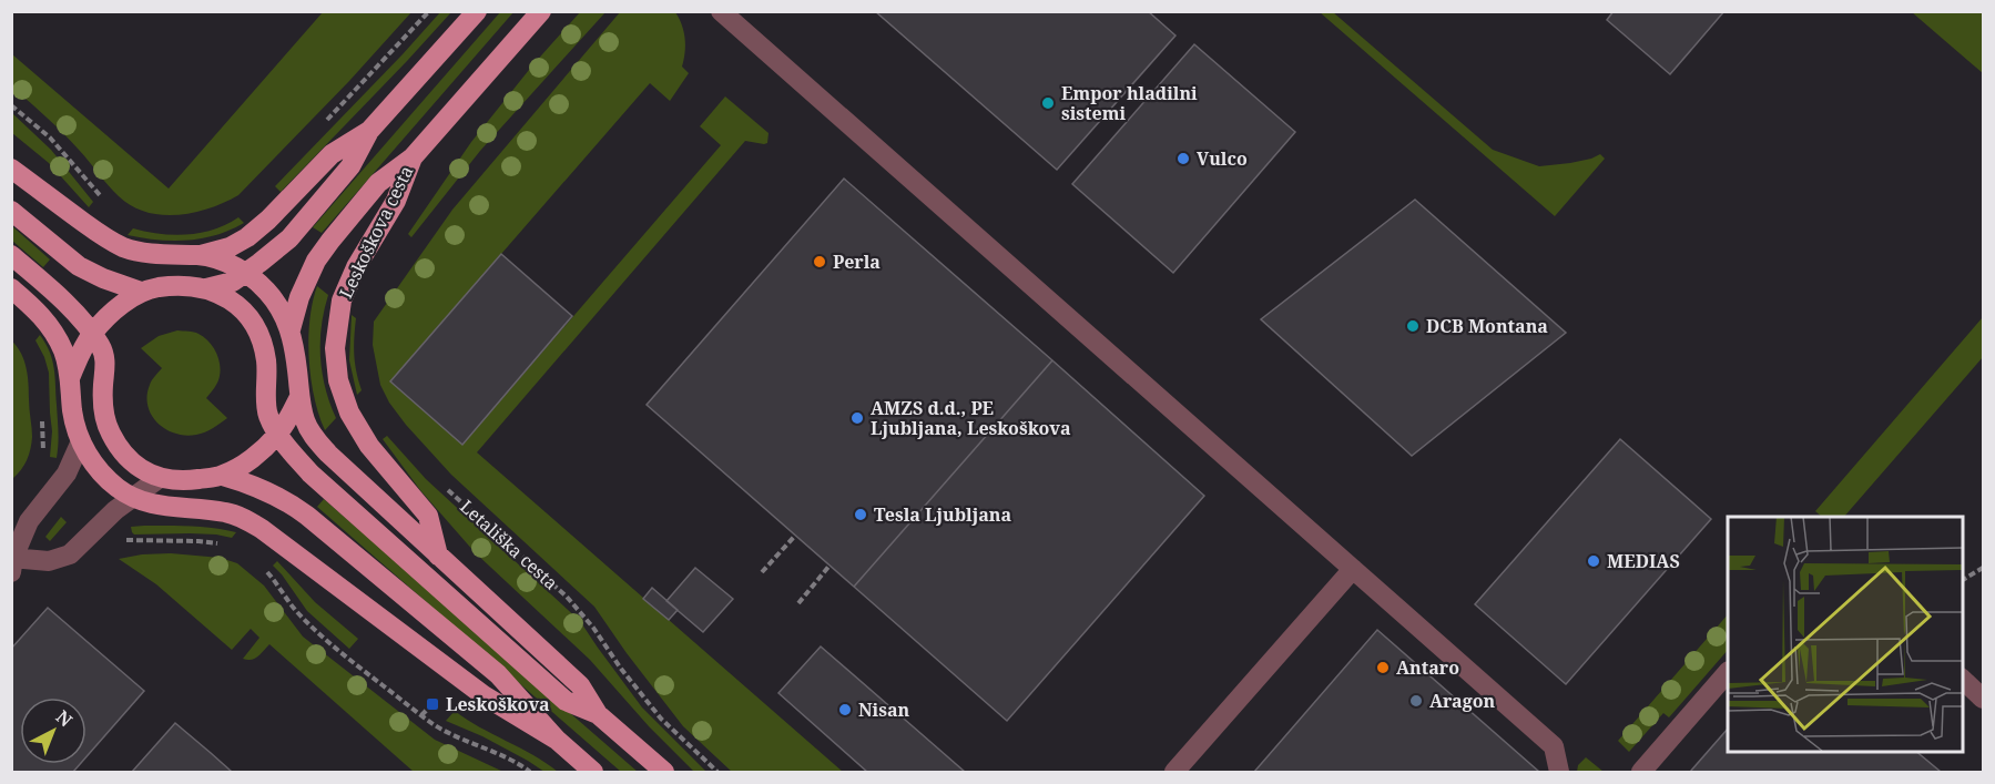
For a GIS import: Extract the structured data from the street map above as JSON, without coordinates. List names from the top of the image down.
{
  "streets": {
    "main road": ["Leskoškova cesta"],
    "path": ["Letališka cesta"]
  },
  "places": {
    "other": [
      "Empor hladilni sistemi",
      "Vulco",
      "Perla",
      "DCB Montana",
      "AMZS d.d., PE Ljubljana, Leskoškova",
      "Tesla Ljubljana",
      "MEDIAS",
      "Antaro",
      "Aragon",
      "Nisan"
    ],
    "transit": ["Leskoškova"]
  },
  "north": "top right"
}
